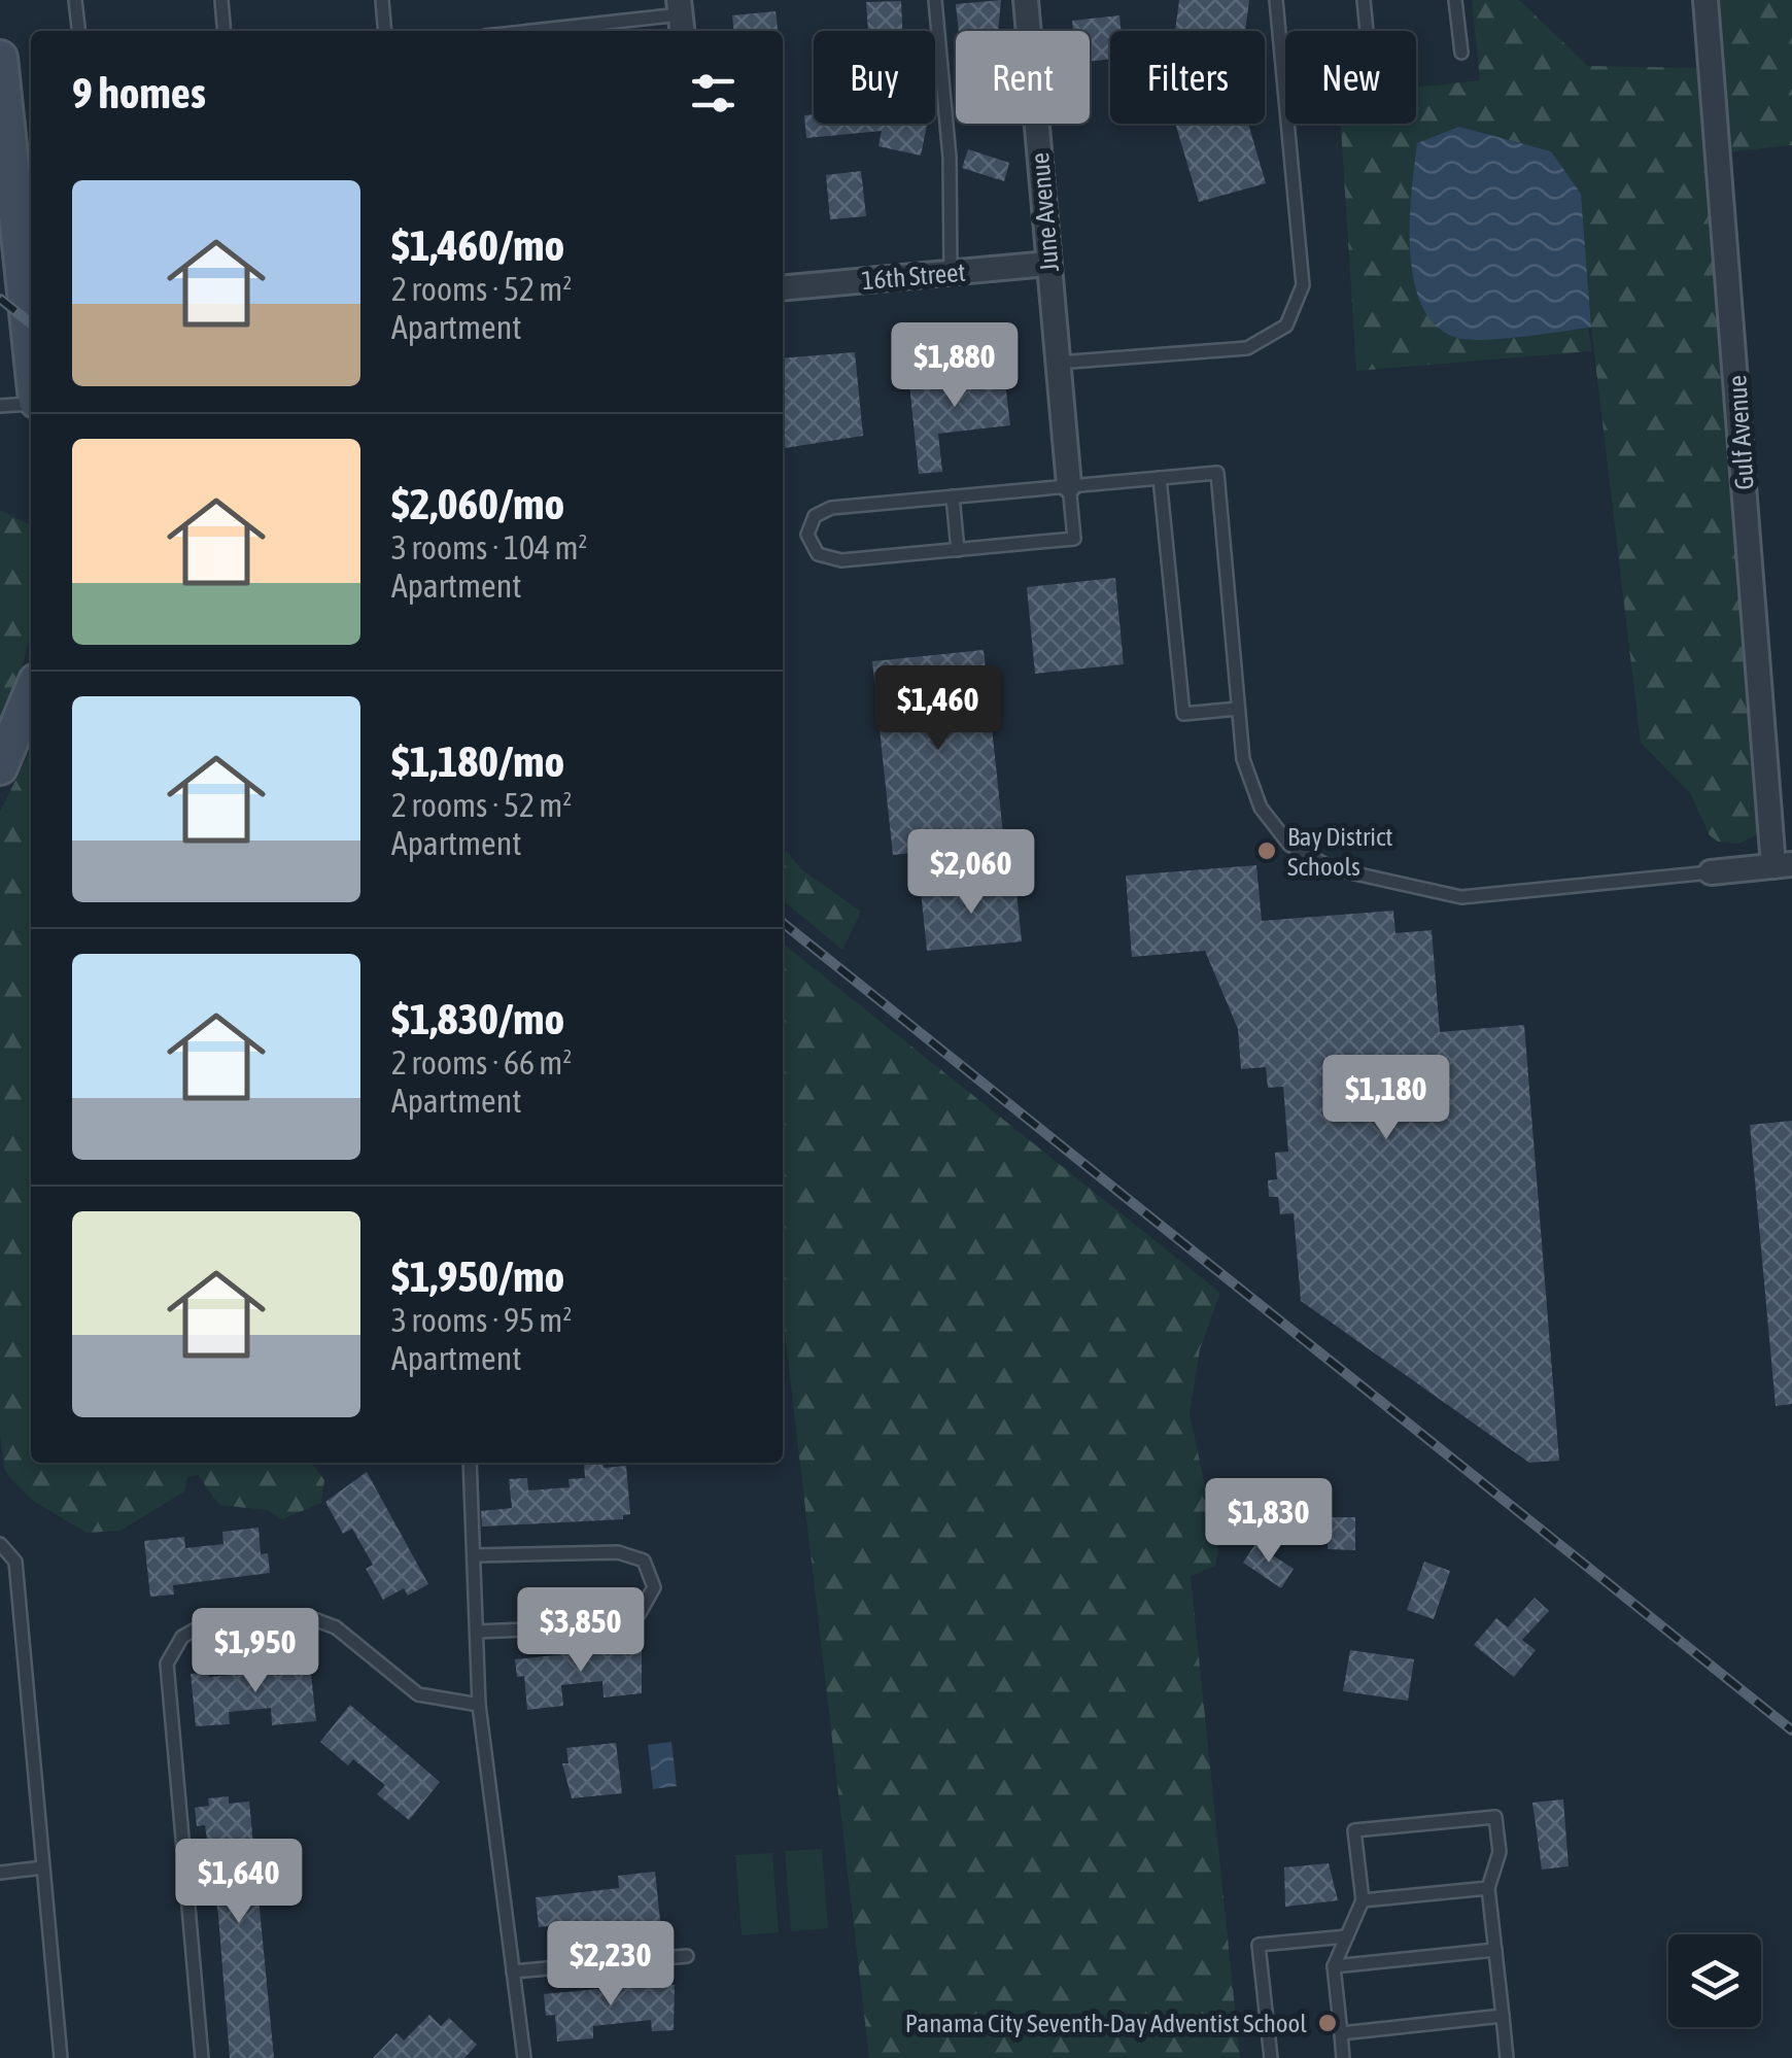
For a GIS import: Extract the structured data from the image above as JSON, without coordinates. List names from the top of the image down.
{
  "streets": {
    "street": ["June Avenue", "16th Street", "Gulf Avenue"]
  },
  "crossings": [
    ["June Avenue", "16th Street"]
  ],
  "places": ["Bay District Schools", "Panama City Seventh-Day Adventist School"],
  "page": {
    "chip": [
      "Buy",
      "Rent",
      "Filters",
      "New"
    ],
    "heading": "9 homes",
    "list": [
      {
        "name": "$1,460/mo",
        "note": "2 rooms · 52 m² · Apartment"
      },
      {
        "name": "$2,060/mo",
        "note": "3 rooms · 104 m² · Apartment"
      },
      {
        "name": "$1,180/mo",
        "note": "2 rooms · 52 m² · Apartment"
      },
      {
        "name": "$1,830/mo",
        "note": "2 rooms · 66 m² · Apartment"
      },
      {
        "name": "$1,950/mo",
        "note": "3 rooms · 95 m² · Apartment"
      }
    ],
    "price": [
      "$1,880",
      "$1,460",
      "$2,060",
      "$1,180",
      "$1,830",
      "$3,850",
      "$1,950",
      "$1,640",
      "$2,230"
    ]
  }
}
